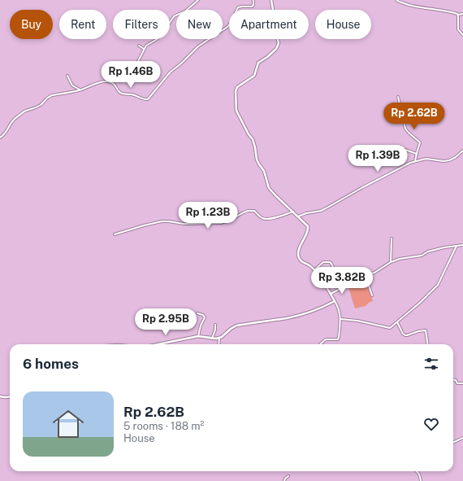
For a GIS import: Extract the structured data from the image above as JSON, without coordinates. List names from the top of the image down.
{
  "page": {
    "chip": [
      "Buy",
      "Rent",
      "Filters",
      "New",
      "Apartment",
      "House"
    ],
    "price": [
      "Rp 1.46B",
      "Rp 2.62B",
      "Rp 1.39B",
      "Rp 1.23B",
      "Rp 3.82B",
      "Rp 2.95B"
    ],
    "heading": "6 homes",
    "list": [
      {
        "name": "Rp 2.62B",
        "note": "5 rooms · 188 m² · House"
      }
    ]
  }
}
